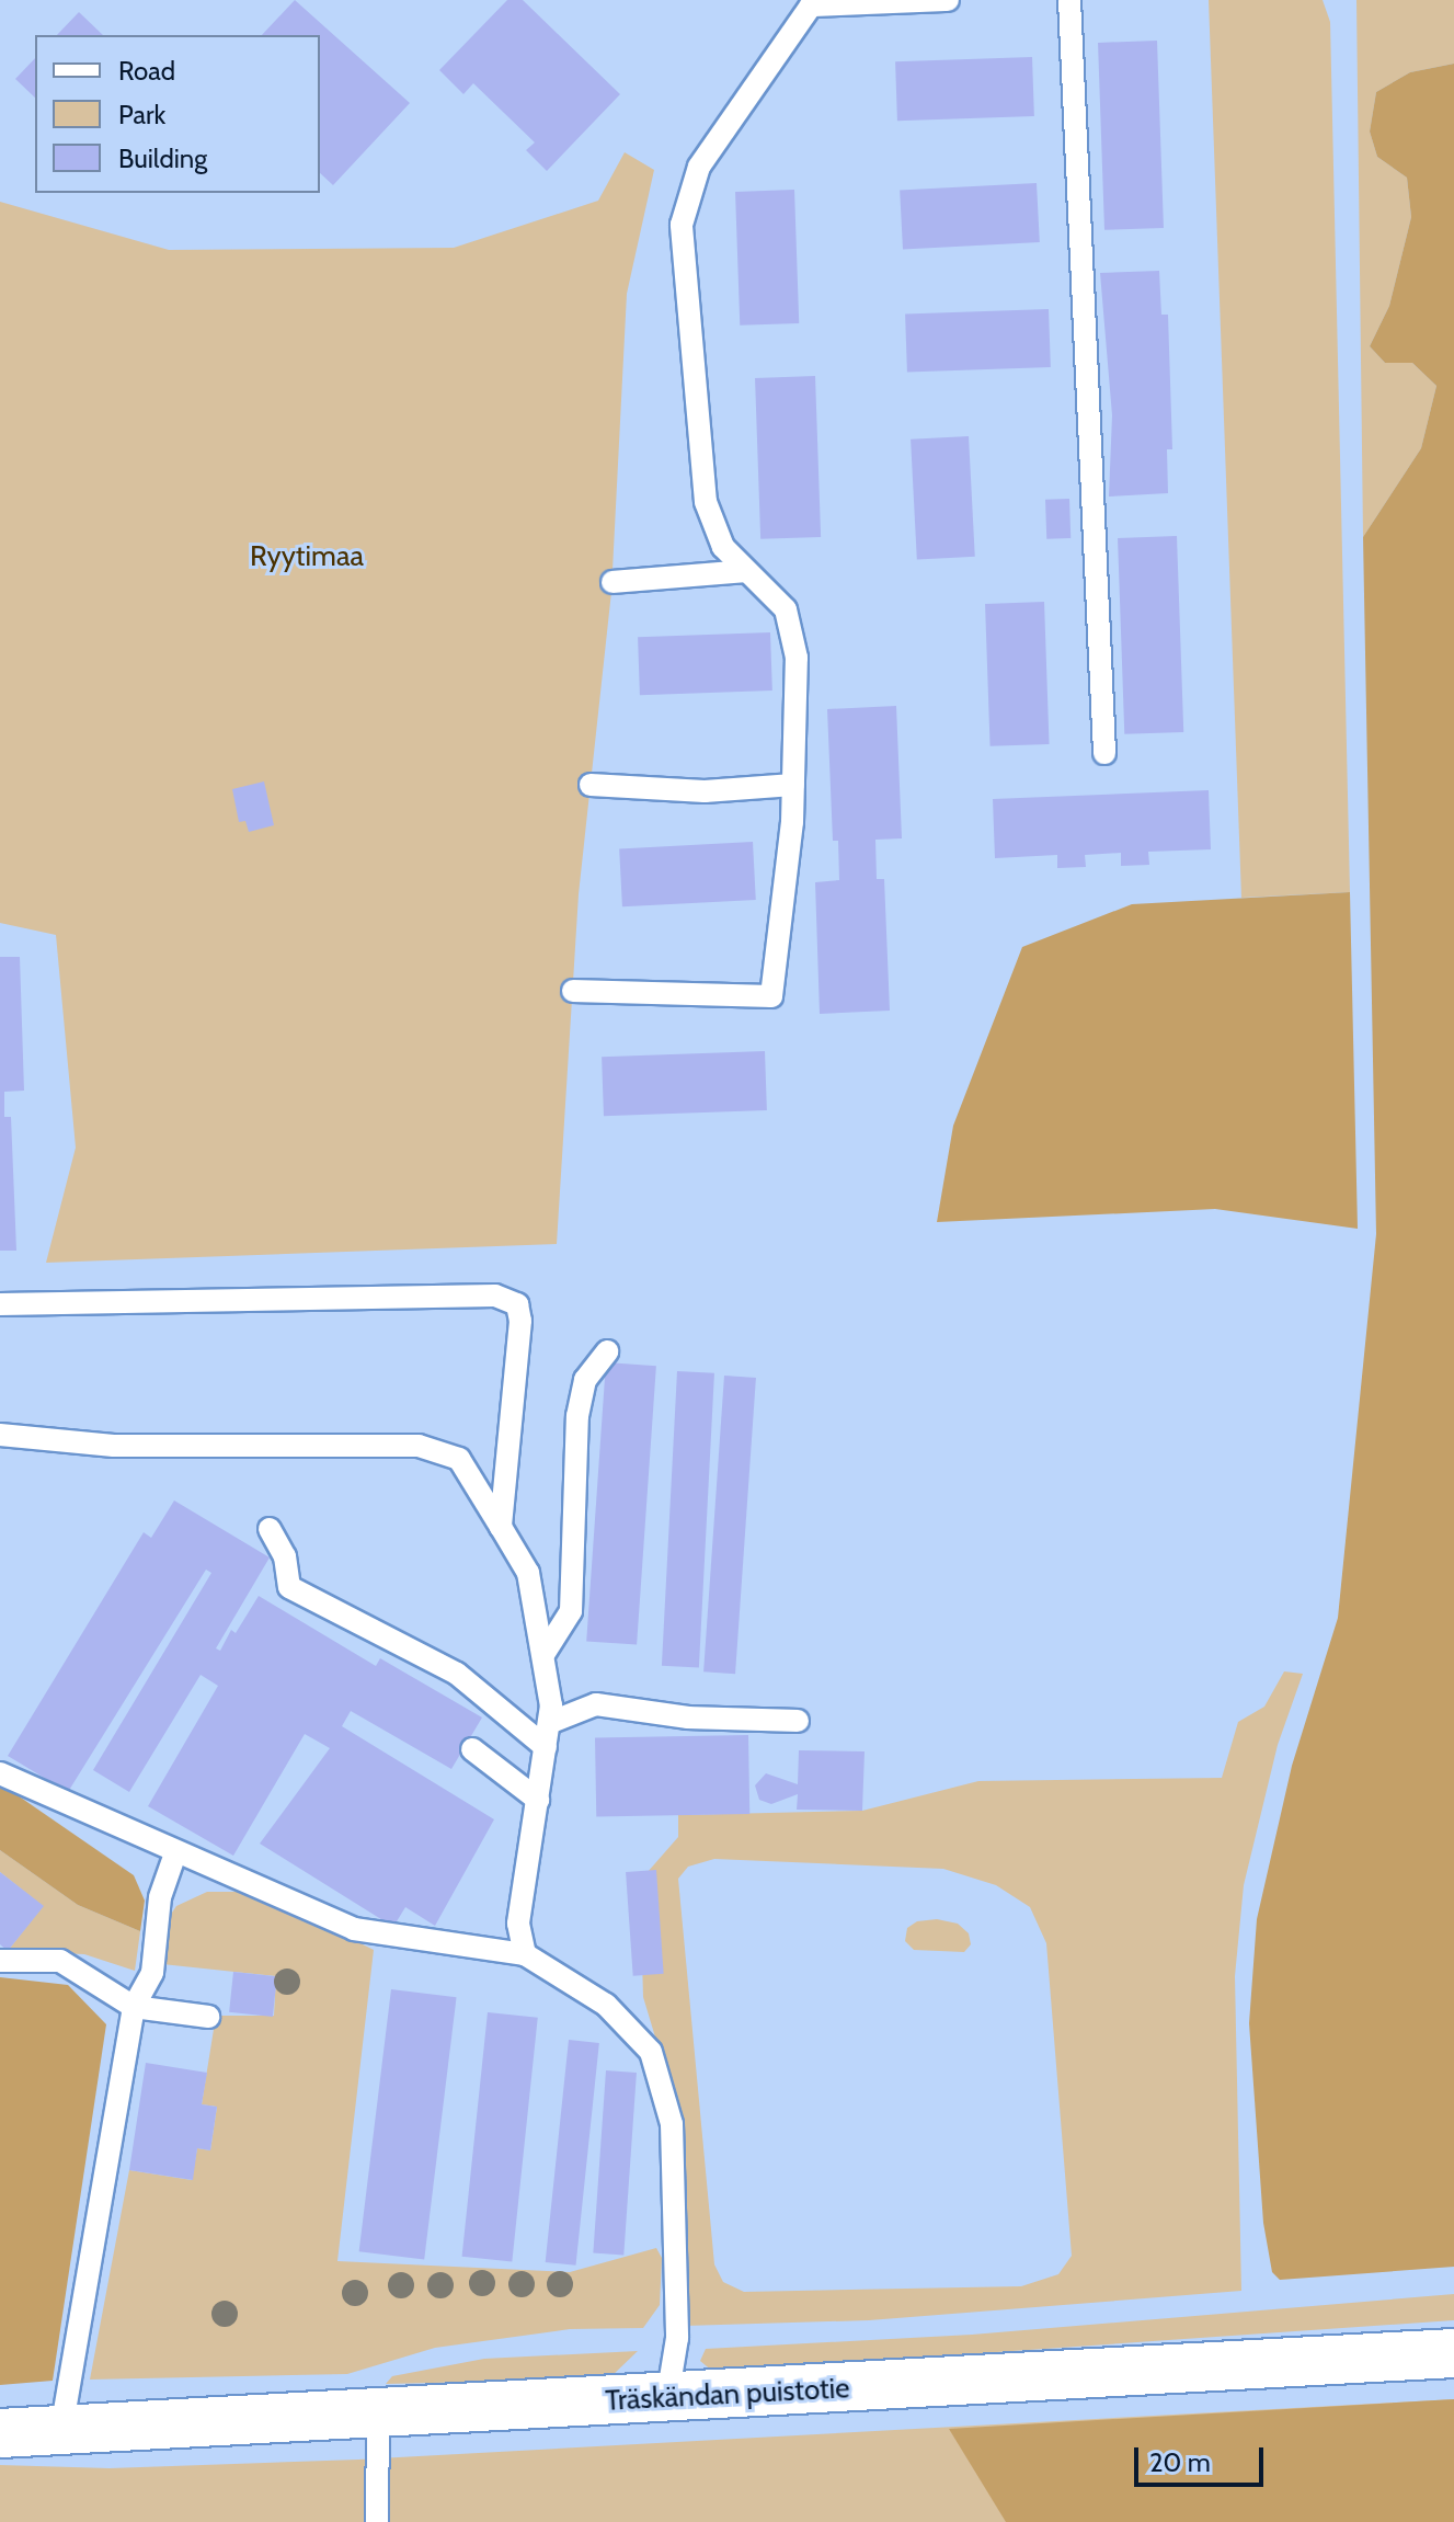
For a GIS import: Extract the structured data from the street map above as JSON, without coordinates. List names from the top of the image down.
{
  "streets": {
    "main road": ["Träskändan puistotie"]
  },
  "parks": ["Ryytimaa"],
  "legend": ["Road", "Park", "Building"],
  "scale_bar": "20 m"
}
